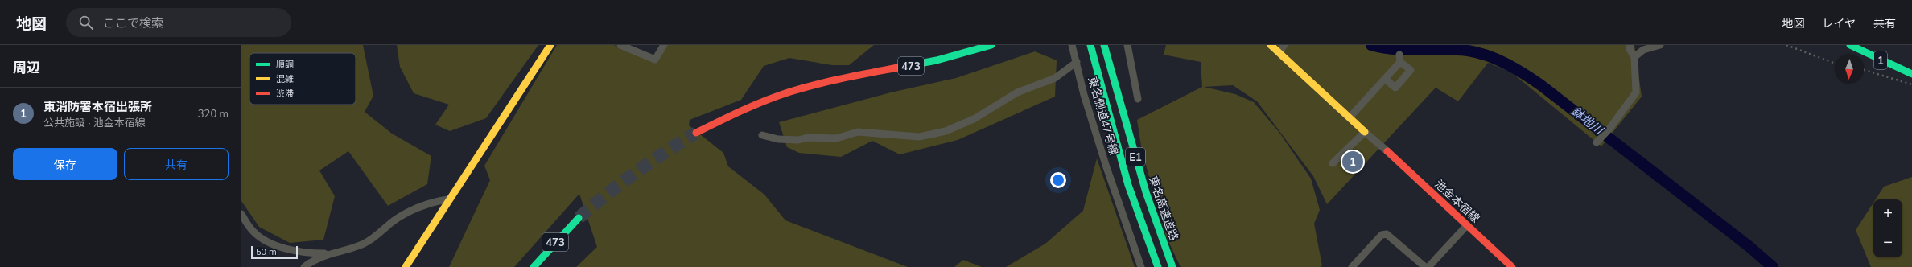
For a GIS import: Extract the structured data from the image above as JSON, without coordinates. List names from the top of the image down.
{
  "streets": {
    "main road": [
      "1",
      "473",
      "E1",
      "池金本宿線",
      "東名高速道路"
    ],
    "street": ["東名側道47号線"]
  },
  "water": ["鉢地川"],
  "legend": ["順調", "混雑", "渋滞"],
  "scale_bar": "50 m",
  "north": "bottom",
  "page": {
    "header": "地図",
    "search": "ここで検索",
    "nav": ["地図", "レイヤ", "共有"],
    "heading": "周辺",
    "list": [
      {
        "mark": "1",
        "name": "東消防署本宿出張所",
        "note": "公共施設 · 池金本宿線",
        "value": "320 m"
      }
    ],
    "buttons": ["保存", "共有"],
    "pins": "1",
    "map_buttons": ["+", "−"],
    "scale": "50 m"
  }
}
